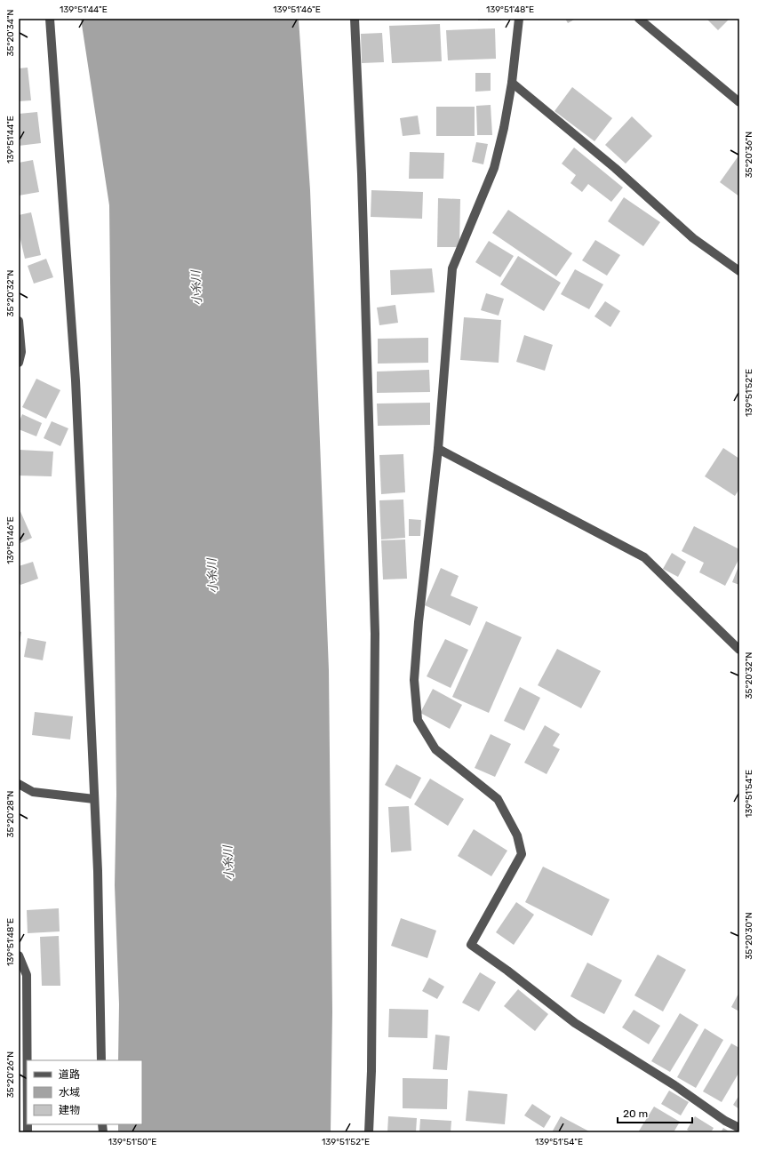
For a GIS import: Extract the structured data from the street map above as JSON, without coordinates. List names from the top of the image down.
{
  "water": ["小糸川"],
  "legend": ["道路", "水域", "建物"],
  "scale_bar": "20 m",
  "coordinates": [
    "139°51'44\"E",
    "139°51'46\"E",
    "139°51'48\"E",
    "35°20'34\"N",
    "35°20'36\"N",
    "35°20'32\"N",
    "139°51'52\"E",
    "139°51'54\"E",
    "35°20'28\"N",
    "35°20'30\"N",
    "35°20'26\"N",
    "139°51'50\"E"
  ]
}
